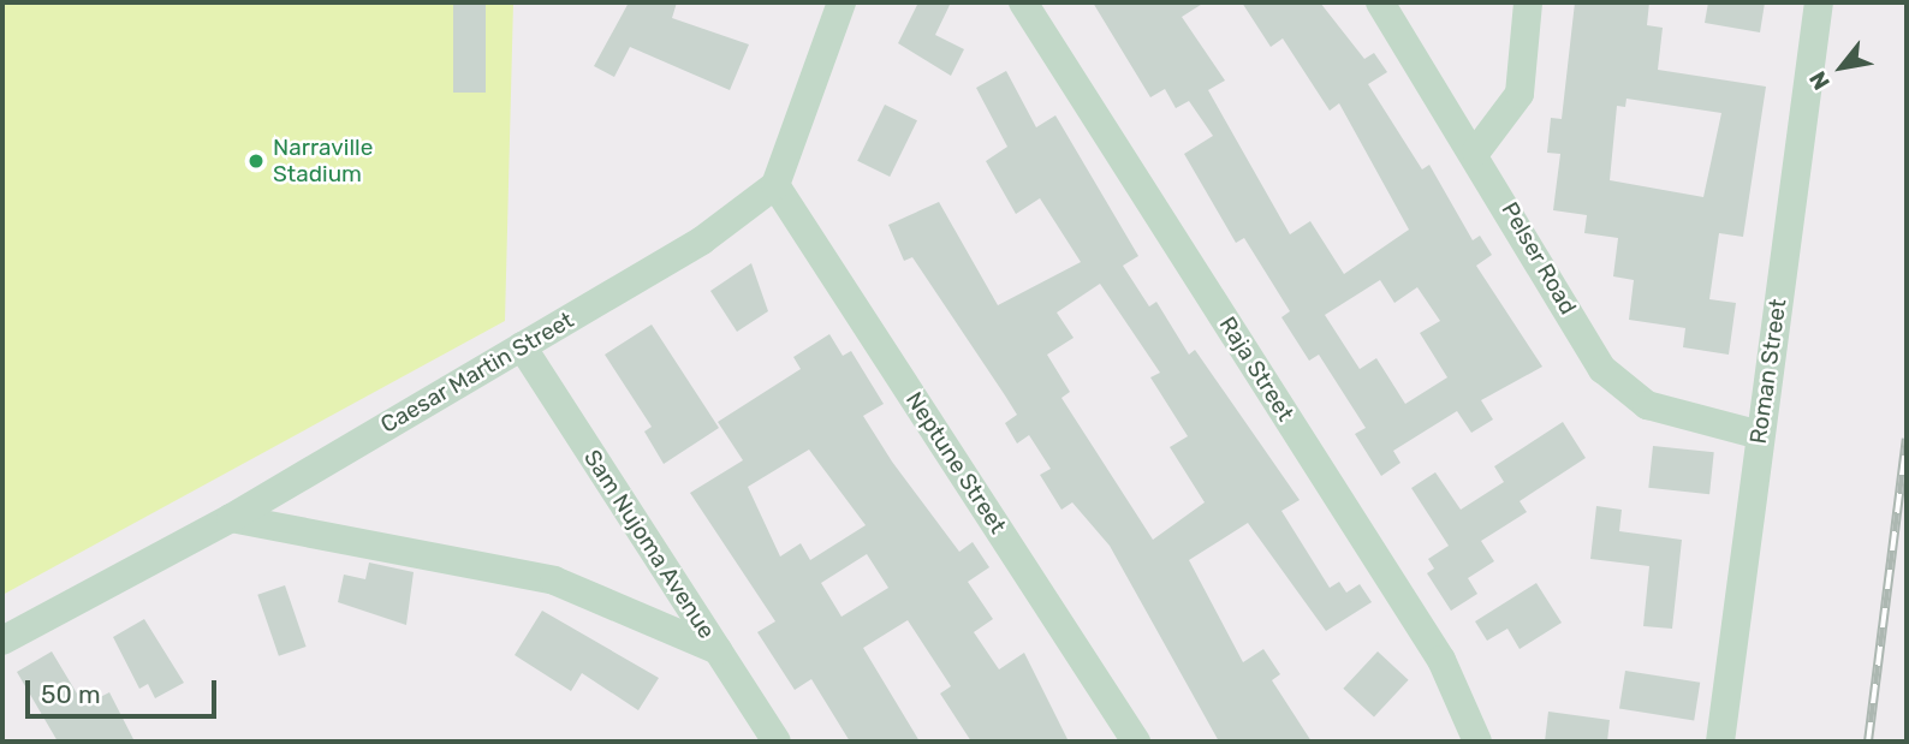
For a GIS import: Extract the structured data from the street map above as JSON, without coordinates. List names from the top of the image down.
{
  "streets": {
    "street": [
      "Pelser Road",
      "Raja Street",
      "Roman Street",
      "Caesar Martin Street",
      "Neptune Street",
      "Sam Nujoma Avenue"
    ]
  },
  "crossings": [
    ["Pelser Road", "Roman Street"],
    ["Caesar Martin Street", "Neptune Street"],
    ["Caesar Martin Street", "Sam Nujoma Avenue"]
  ],
  "places": ["Narraville Stadium"],
  "scale_bar": "50 m",
  "north": "bottom left"
}
